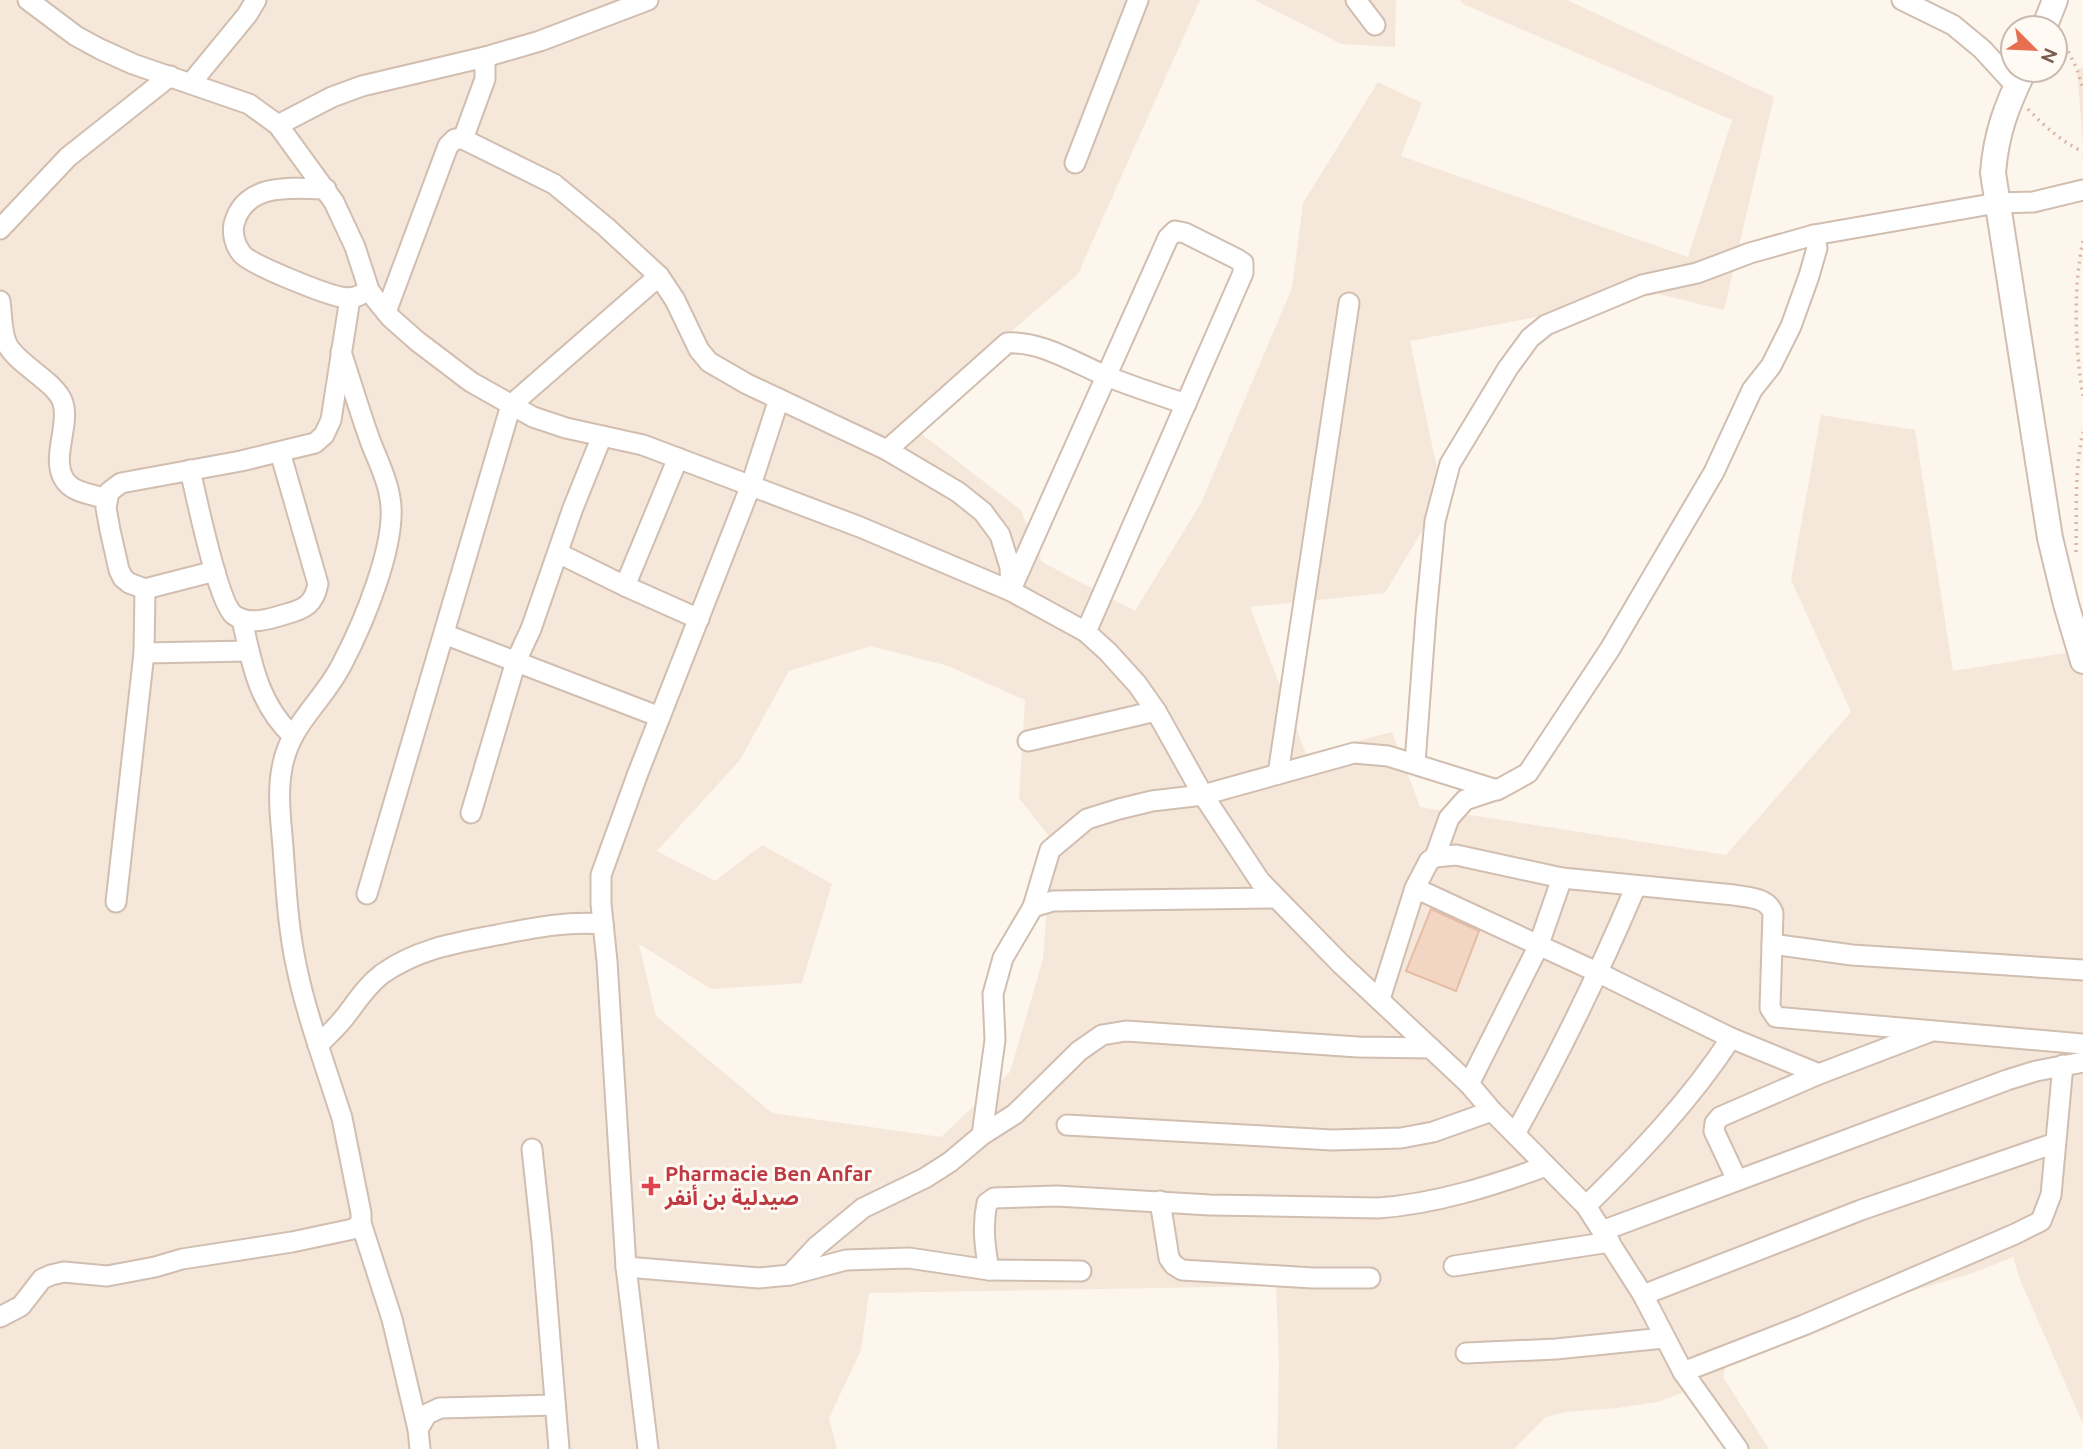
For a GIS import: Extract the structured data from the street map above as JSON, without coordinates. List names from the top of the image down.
{
  "places": {
    "health": ["Pharmacie Ben Anfar صيدلية بن أنفر"]
  },
  "north": "bottom right"
}
